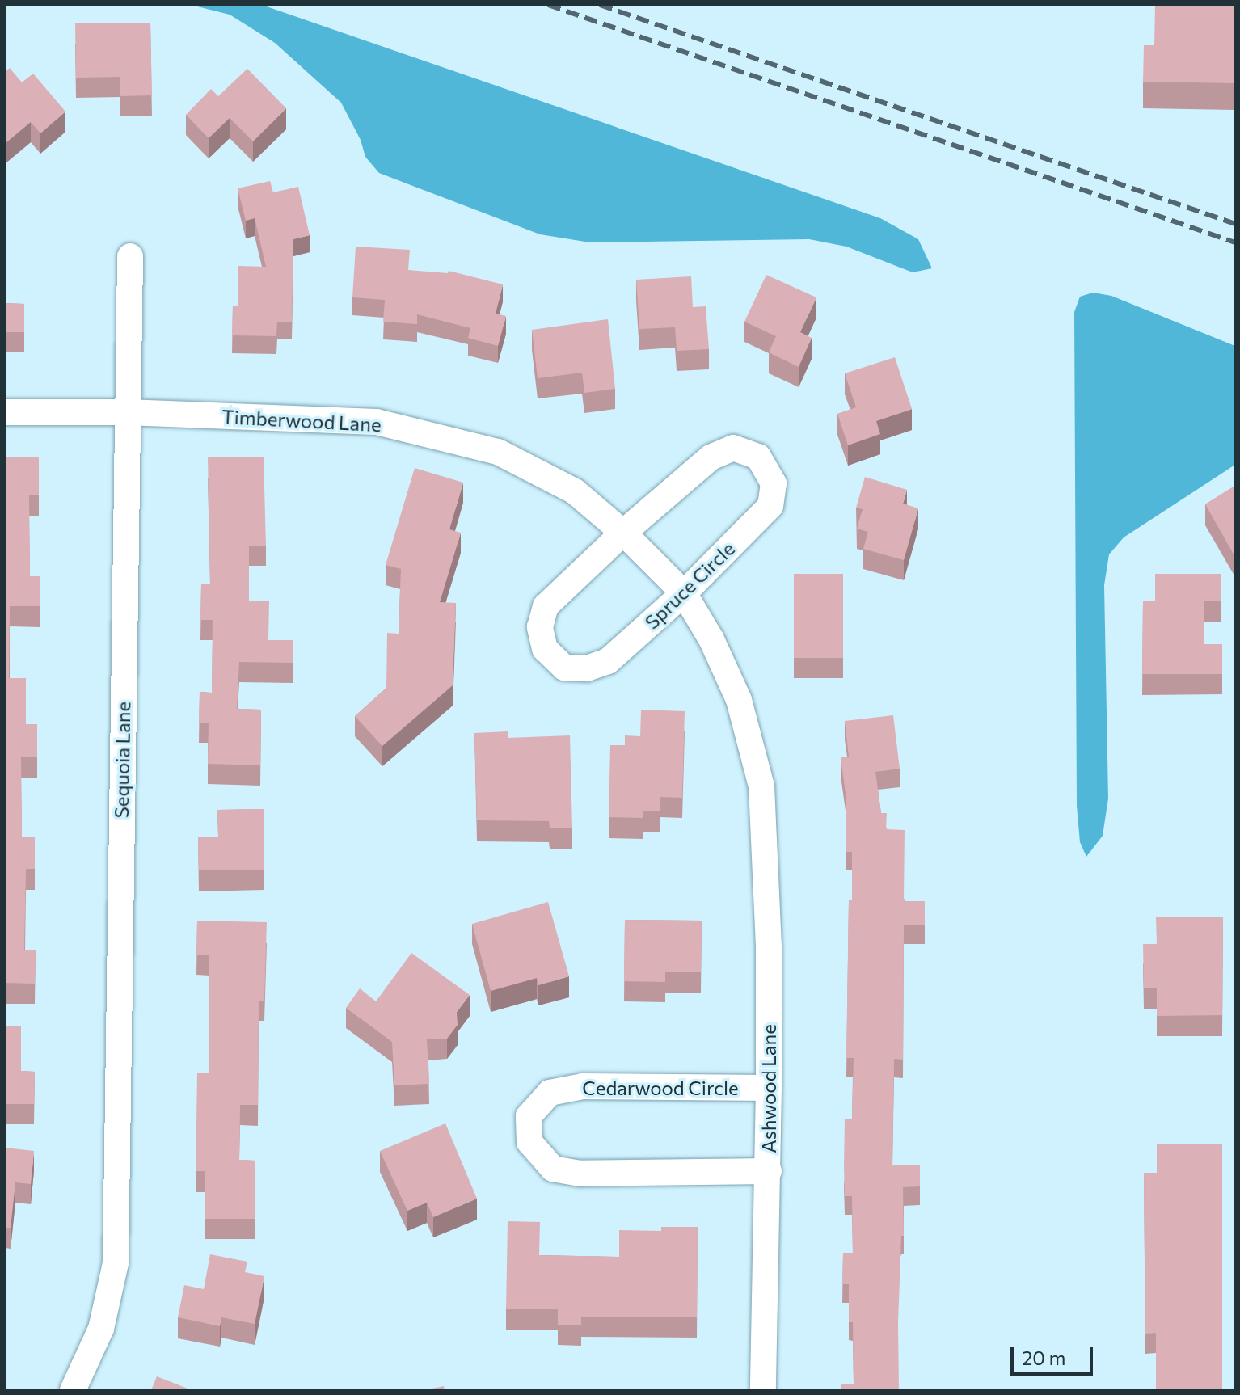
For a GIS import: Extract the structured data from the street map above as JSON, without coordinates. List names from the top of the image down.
{
  "streets": {
    "street": [
      "Timberwood Lane",
      "Spruce Circle",
      "Sequoia Lane",
      "Cedarwood Circle",
      "Ashwood Lane"
    ]
  },
  "crossings": [
    ["Timberwood Lane", "Spruce Circle"],
    ["Timberwood Lane", "Sequoia Lane"],
    ["Timberwood Lane", "Ashwood Lane"],
    ["Cedarwood Circle", "Ashwood Lane"]
  ],
  "scale_bar": "20 m"
}
